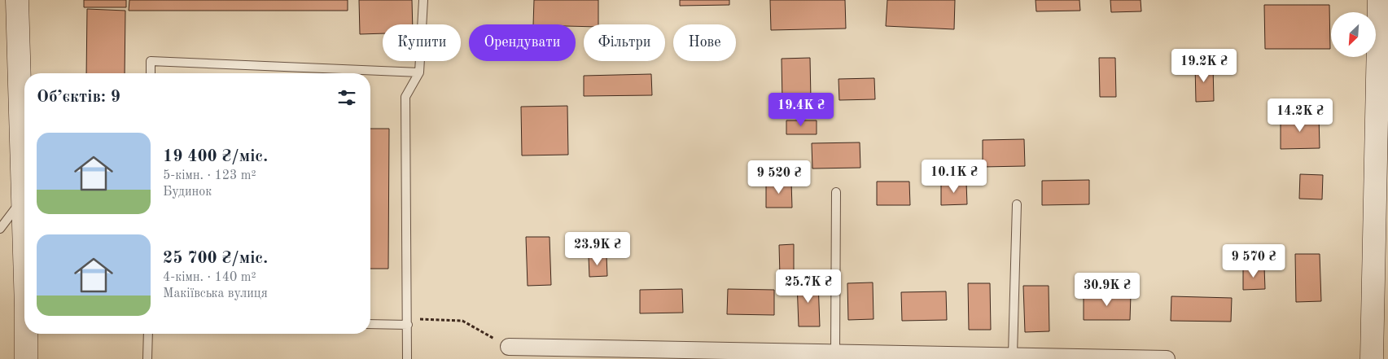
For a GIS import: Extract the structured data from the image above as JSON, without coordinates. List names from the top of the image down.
{
  "north": "bottom left",
  "page": {
    "chip": [
      "Купити",
      "Орендувати",
      "Фільтри",
      "Нове"
    ],
    "price": [
      "19.2K ₴",
      "19.4K ₴",
      "14.2K ₴",
      "10.1K ₴",
      "9 520 ₴",
      "23.9K ₴",
      "9 570 ₴",
      "25.7K ₴",
      "30.9K ₴"
    ],
    "heading": "Об’єктів: 9",
    "list": [
      {
        "name": "19 400 ₴/міс.",
        "note": "5-кімн. · 123 m² · Будинок"
      },
      {
        "name": "25 700 ₴/міс.",
        "note": "4-кімн. · 140 m² · Макіївська вулиця"
      }
    ]
  }
}
